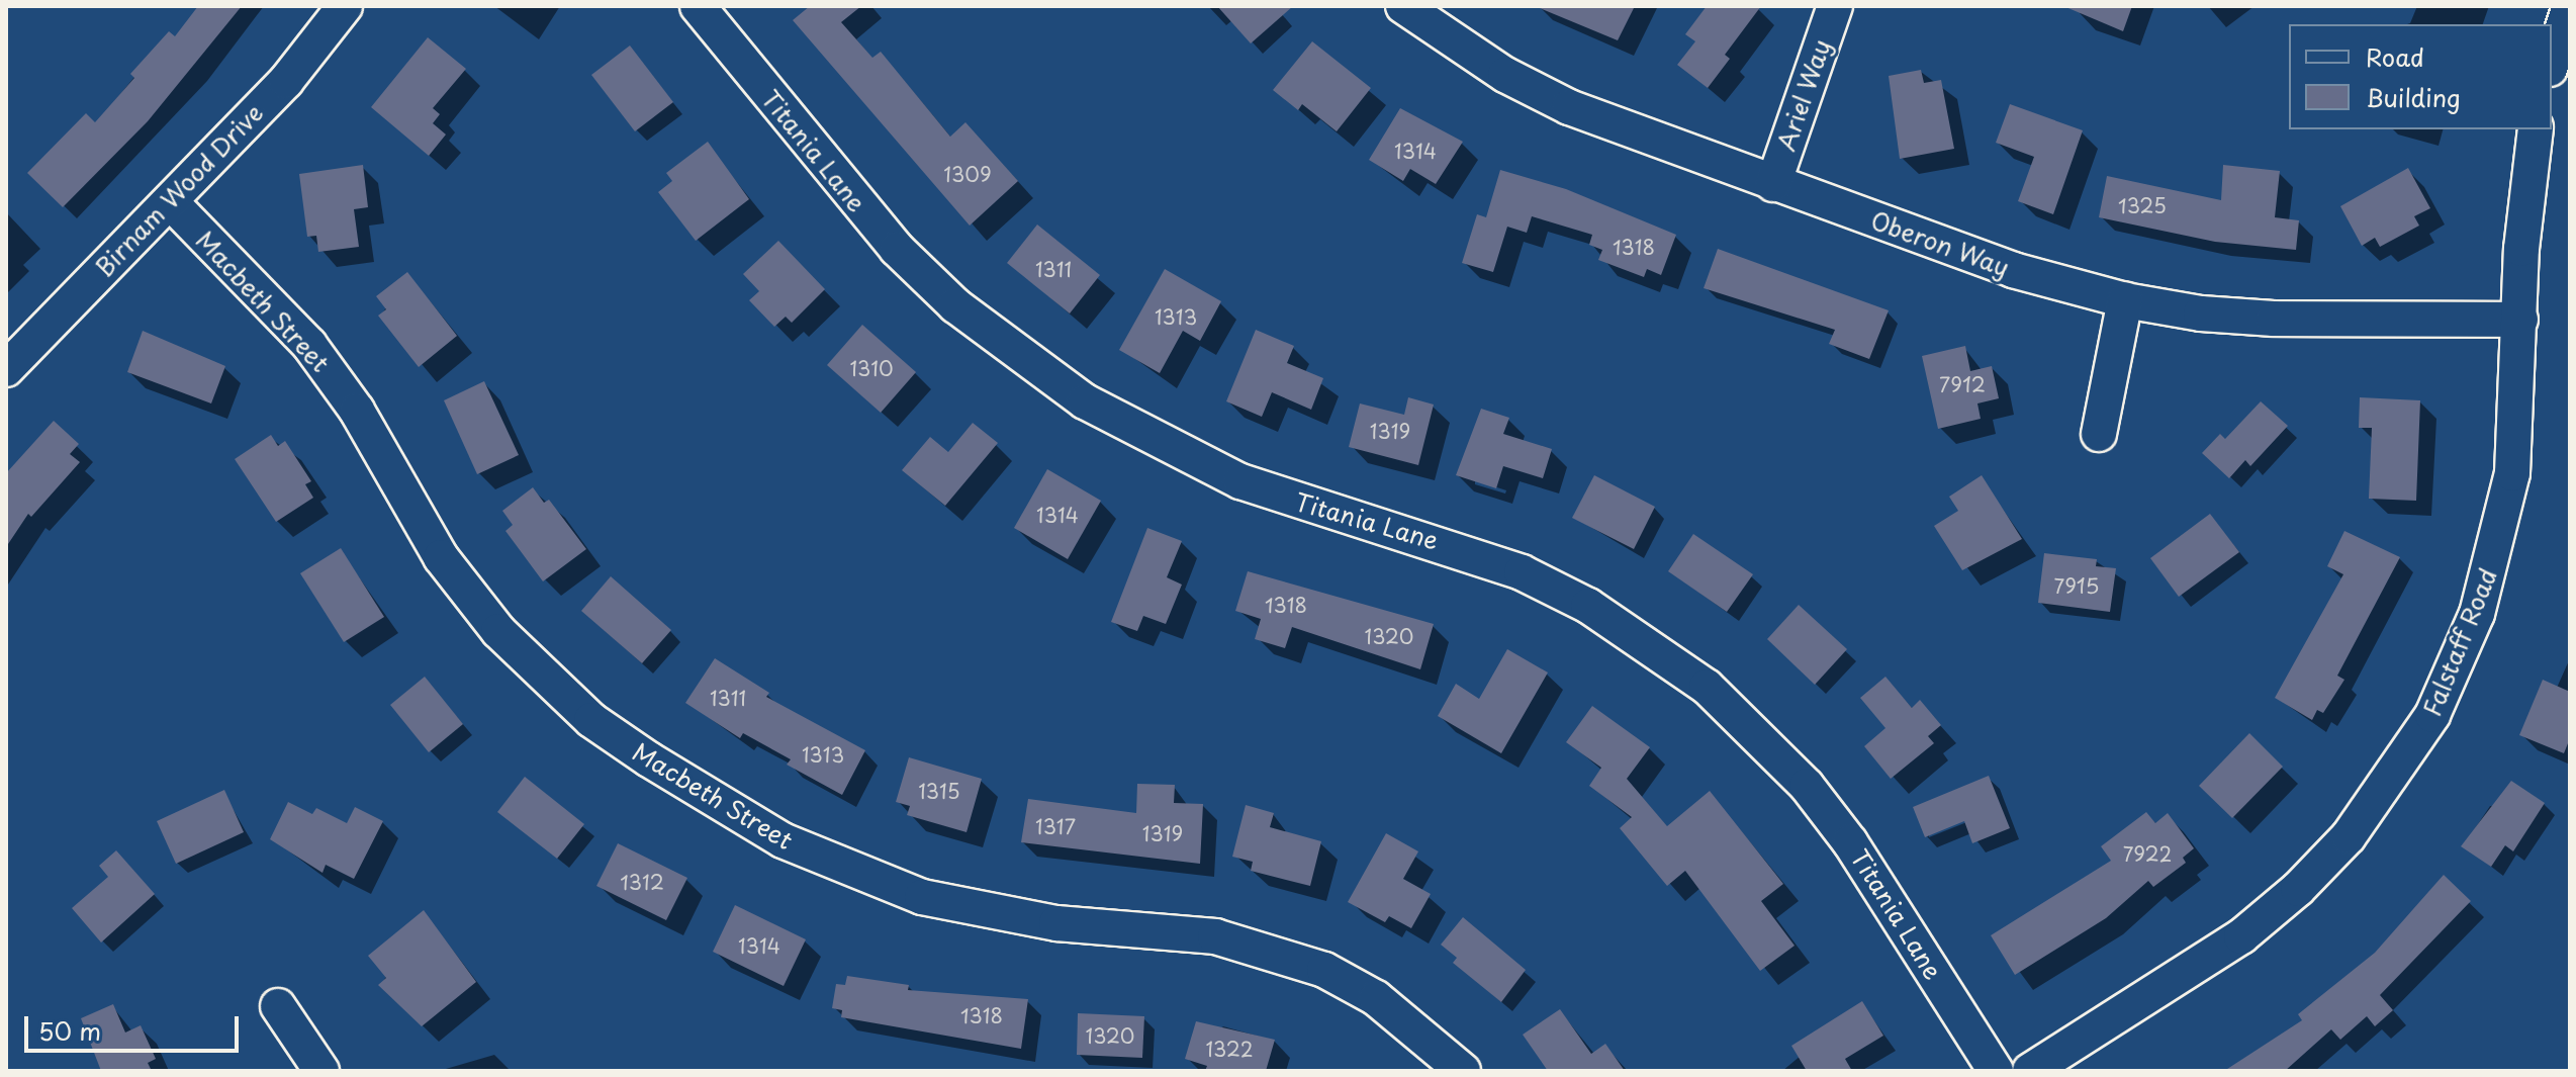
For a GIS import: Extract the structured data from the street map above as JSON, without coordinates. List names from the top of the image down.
{
  "streets": {
    "street": [
      "Ariel Way",
      "Titania Lane",
      "Birnam Wood Drive",
      "Oberon Way",
      "Macbeth Street",
      "Falstaff Road"
    ]
  },
  "crossings": [
    ["Ariel Way", "Oberon Way"],
    ["Birnam Wood Drive", "Macbeth Street"],
    ["Oberon Way", "Falstaff Road"]
  ],
  "house_numbers": [
    "1314",
    "1309",
    "1325",
    "1318",
    "1311",
    "1313",
    "1310",
    "7912",
    "1319",
    "1314",
    "7915",
    "1318",
    "1320",
    "1311",
    "1313",
    "1315",
    "1317",
    "1319",
    "7922",
    "1312",
    "1314",
    "1318",
    "1320",
    "1322"
  ],
  "legend": ["Road", "Building"],
  "scale_bar": "50 m"
}
